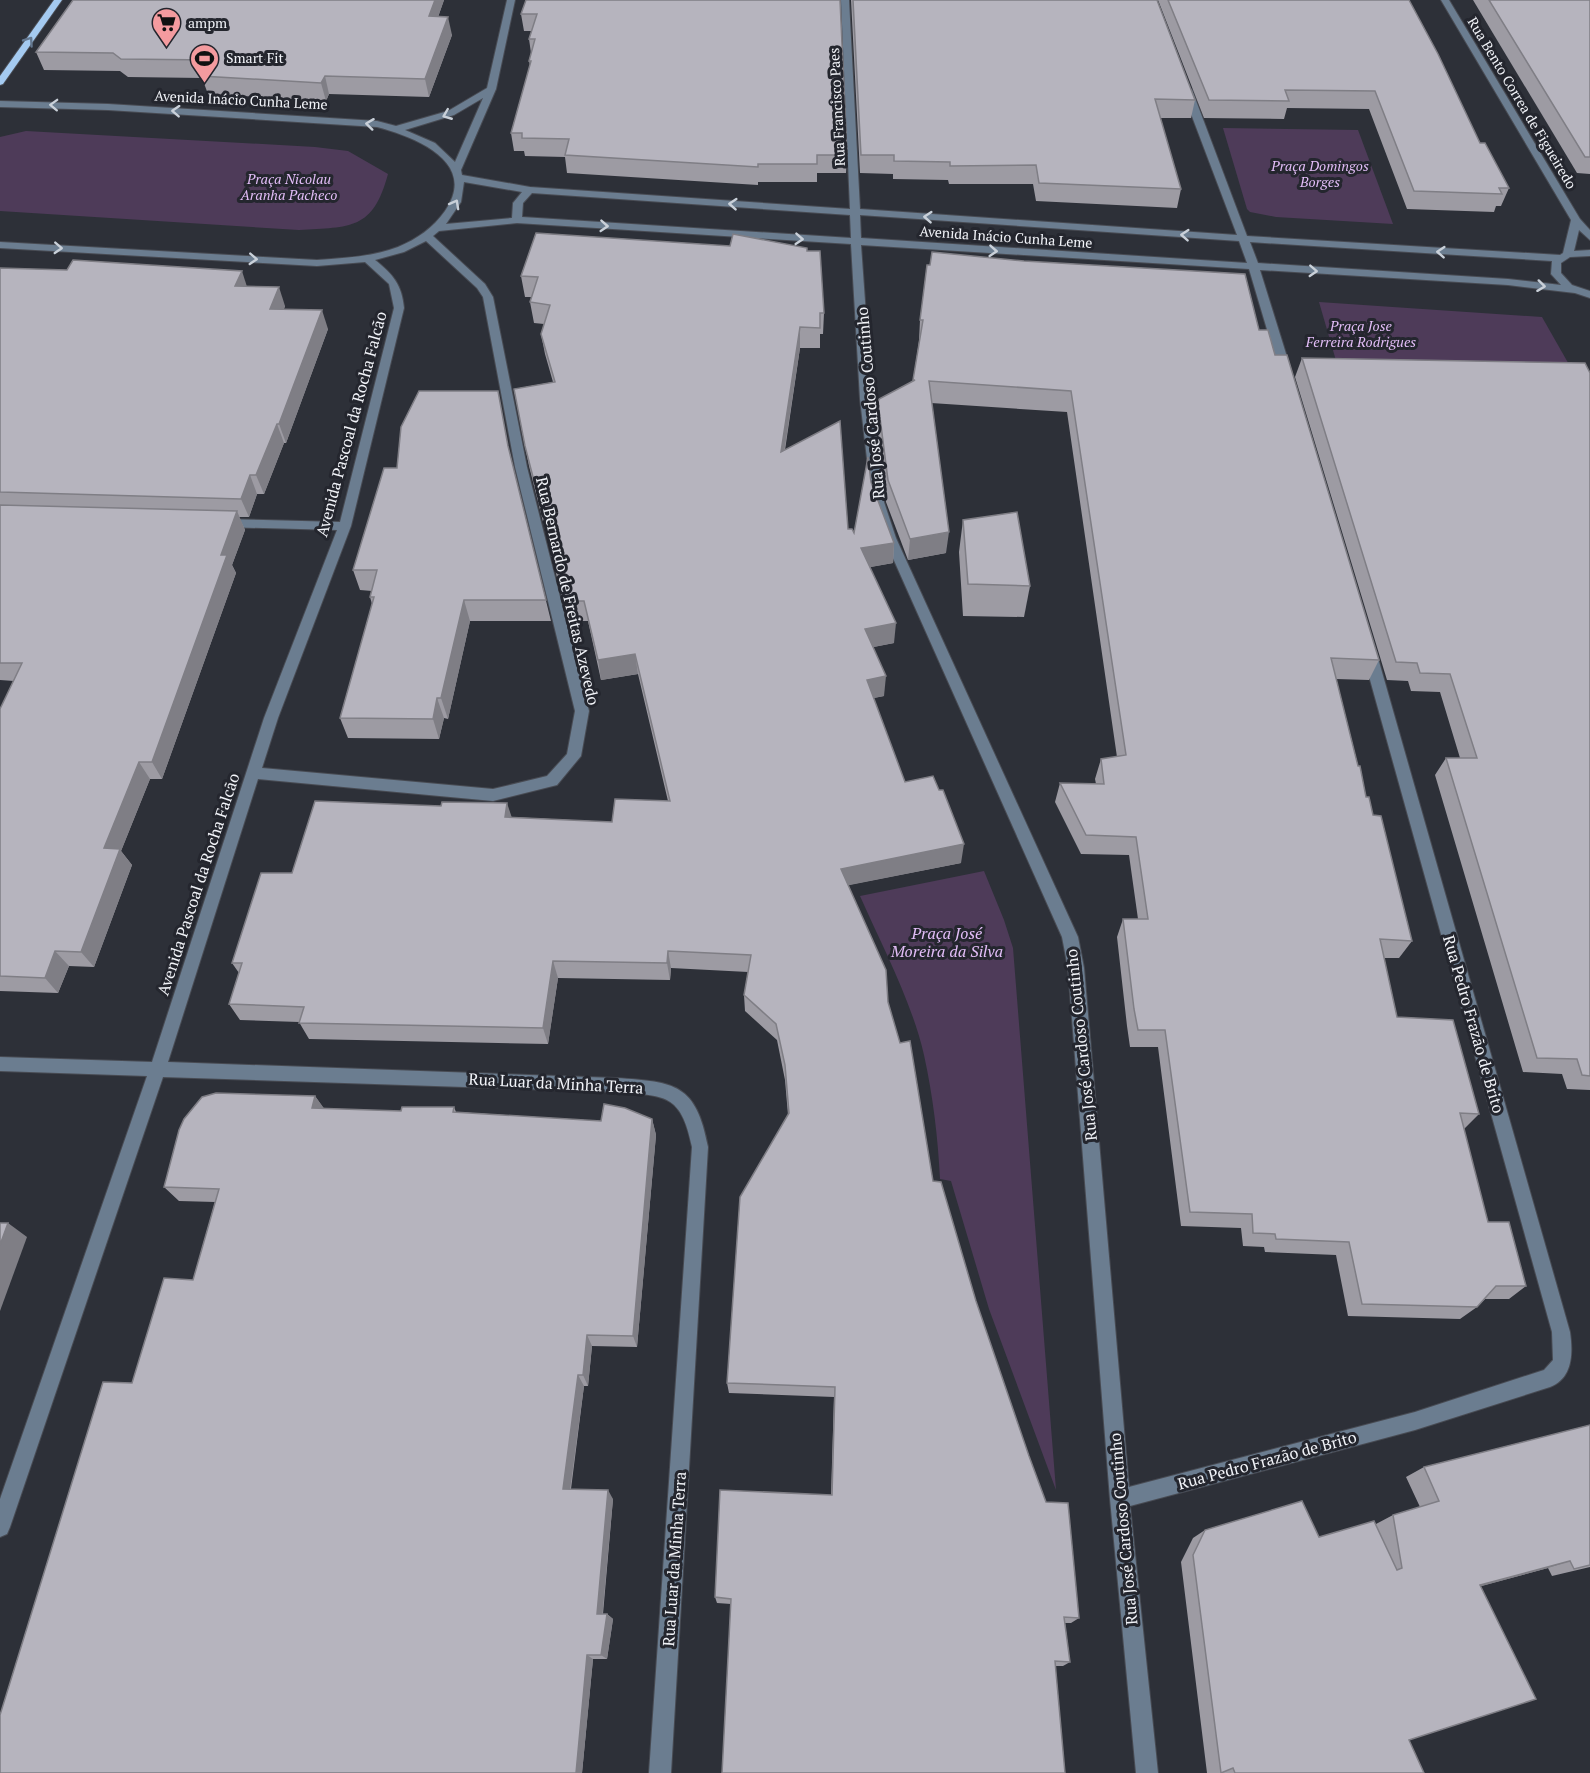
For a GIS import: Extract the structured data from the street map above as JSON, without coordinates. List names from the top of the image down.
{
  "streets": {
    "street": [
      "Avenida Inácio Cunha Leme",
      "Rua Bento Correa de Figueiredo",
      "Rua Francisco Paes",
      "Rua José Cardoso Coutinho",
      "Avenida Pascoal da Rocha Falcão",
      "Rua Bernardo de Freitas Azevedo",
      "Rua Pedro Frazão de Brito",
      "Rua Luar da Minha Terra"
    ]
  },
  "crossings": [
    ["Avenida Inácio Cunha Leme", "Rua Francisco Paes"],
    ["Avenida Inácio Cunha Leme", "Rua José Cardoso Coutinho"],
    ["Avenida Inácio Cunha Leme", "Avenida Pascoal da Rocha Falcão"],
    ["Avenida Inácio Cunha Leme", "Rua Bernardo de Freitas Azevedo"],
    ["Rua Francisco Paes", "Rua José Cardoso Coutinho"],
    ["Rua José Cardoso Coutinho", "Rua Pedro Frazão de Brito"],
    ["Avenida Pascoal da Rocha Falcão", "Rua Bernardo de Freitas Azevedo"],
    ["Avenida Pascoal da Rocha Falcão", "Rua Luar da Minha Terra"]
  ],
  "parks": [
    "Praça Domingos Borges",
    "Praça Nicolau Aranha Pacheco",
    "Praça Jose Ferreira Rodrigues",
    "Praça José Moreira da Silva"
  ],
  "places": {
    "supermarket": ["ampm"],
    "sports": ["Smart Fit"]
  }
}
